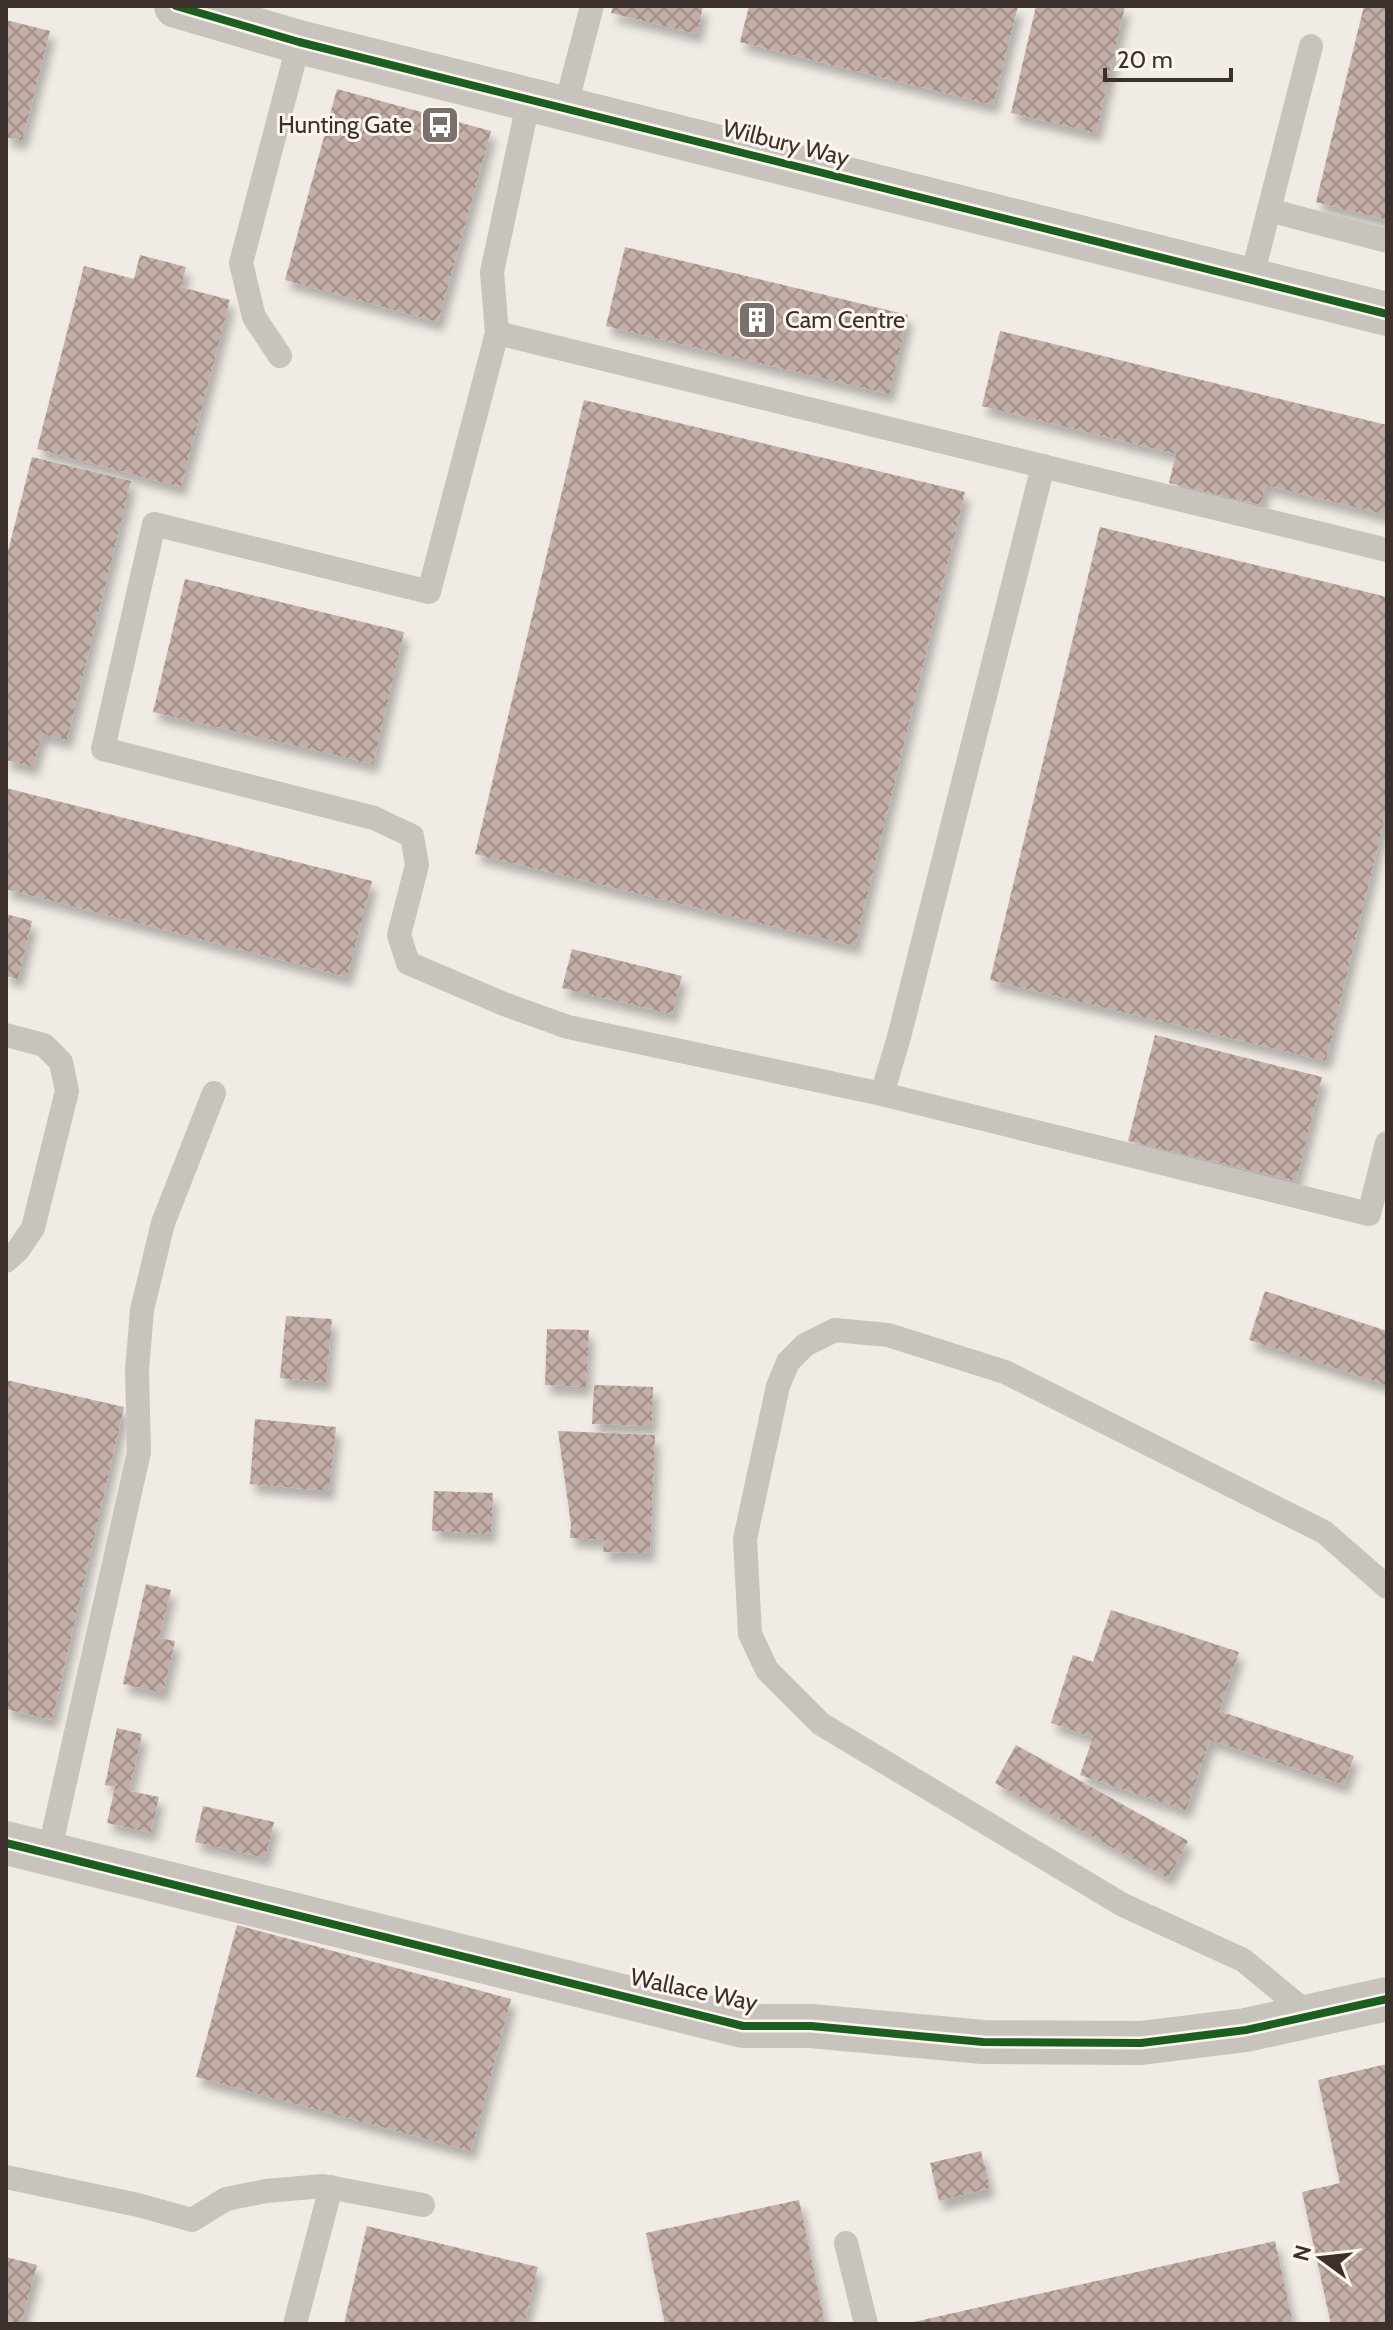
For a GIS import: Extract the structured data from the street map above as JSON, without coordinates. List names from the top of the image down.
{
  "streets": {
    "street": ["Wilbury Way", "Wallace Way"]
  },
  "places": {
    "bus stop": ["Hunting Gate"],
    "building": ["Cam Centre"]
  },
  "scale_bar": "20 m",
  "north": "left"
}
